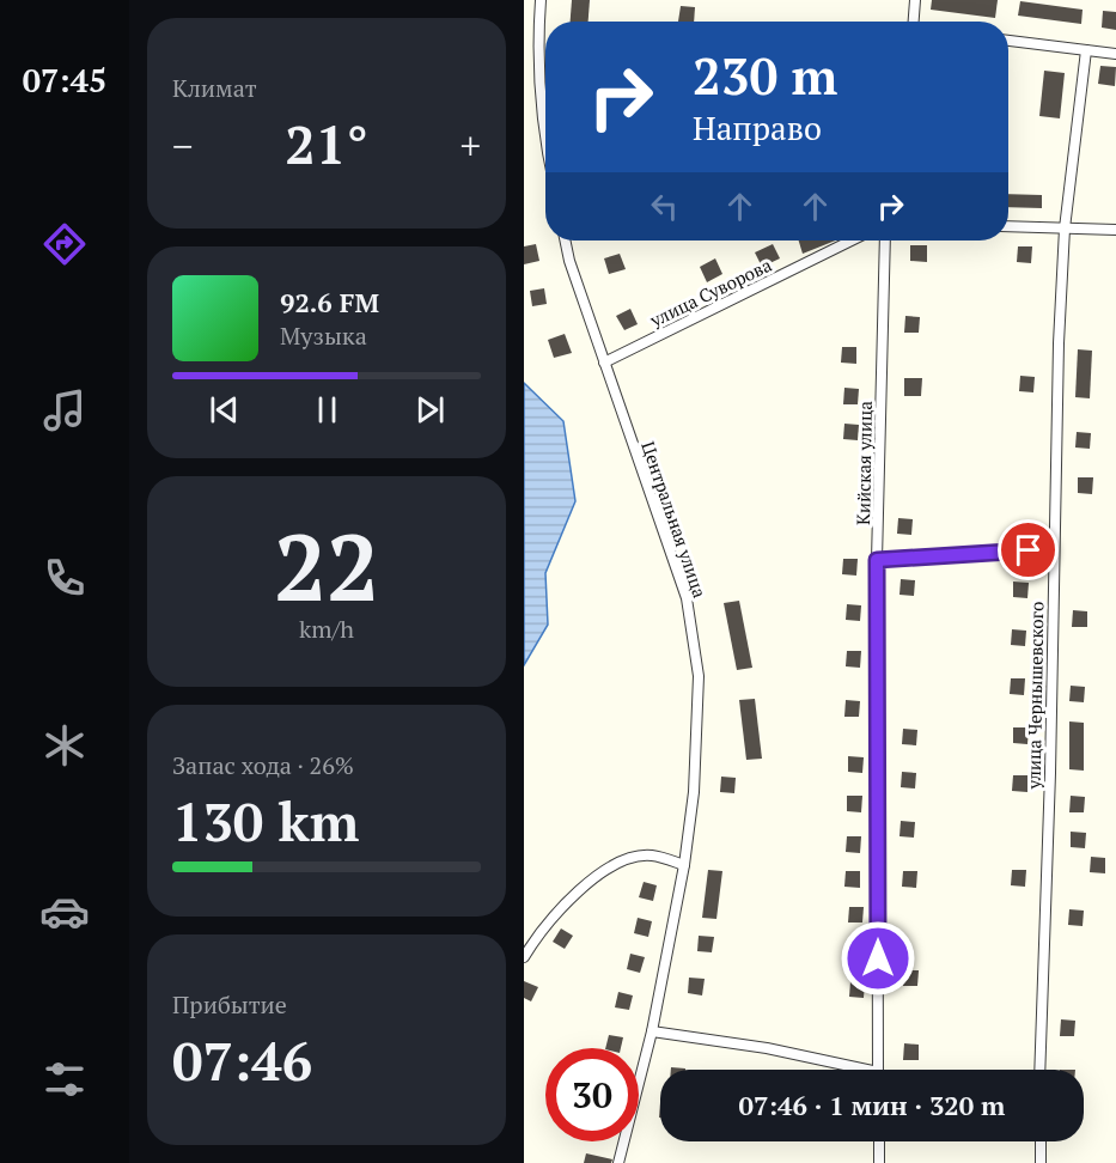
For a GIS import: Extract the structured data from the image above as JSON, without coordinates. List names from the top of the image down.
{
  "streets": {
    "street": [
      "улица Суворова",
      "Кийская улица",
      "Центральная улица",
      "улица Чернышевского"
    ]
  },
  "crossings": [
    ["улица Суворова", "Центральная улица"]
  ],
  "page": {
    "tabs": "07:45",
    "tile": [
      "Климат",
      ["22", "km/h"],
      ["Запас хода · 26%", "130 km"],
      ["Прибытие", "07:46"]
    ],
    "turn": ["230 m", "Направо"],
    "heat": ["−", "21°", "+"],
    "song": ["92.6 FM", "Музыка"],
    "limit": "30",
    "trip": "07:46 · 1 мин · 320 m"
  }
}
